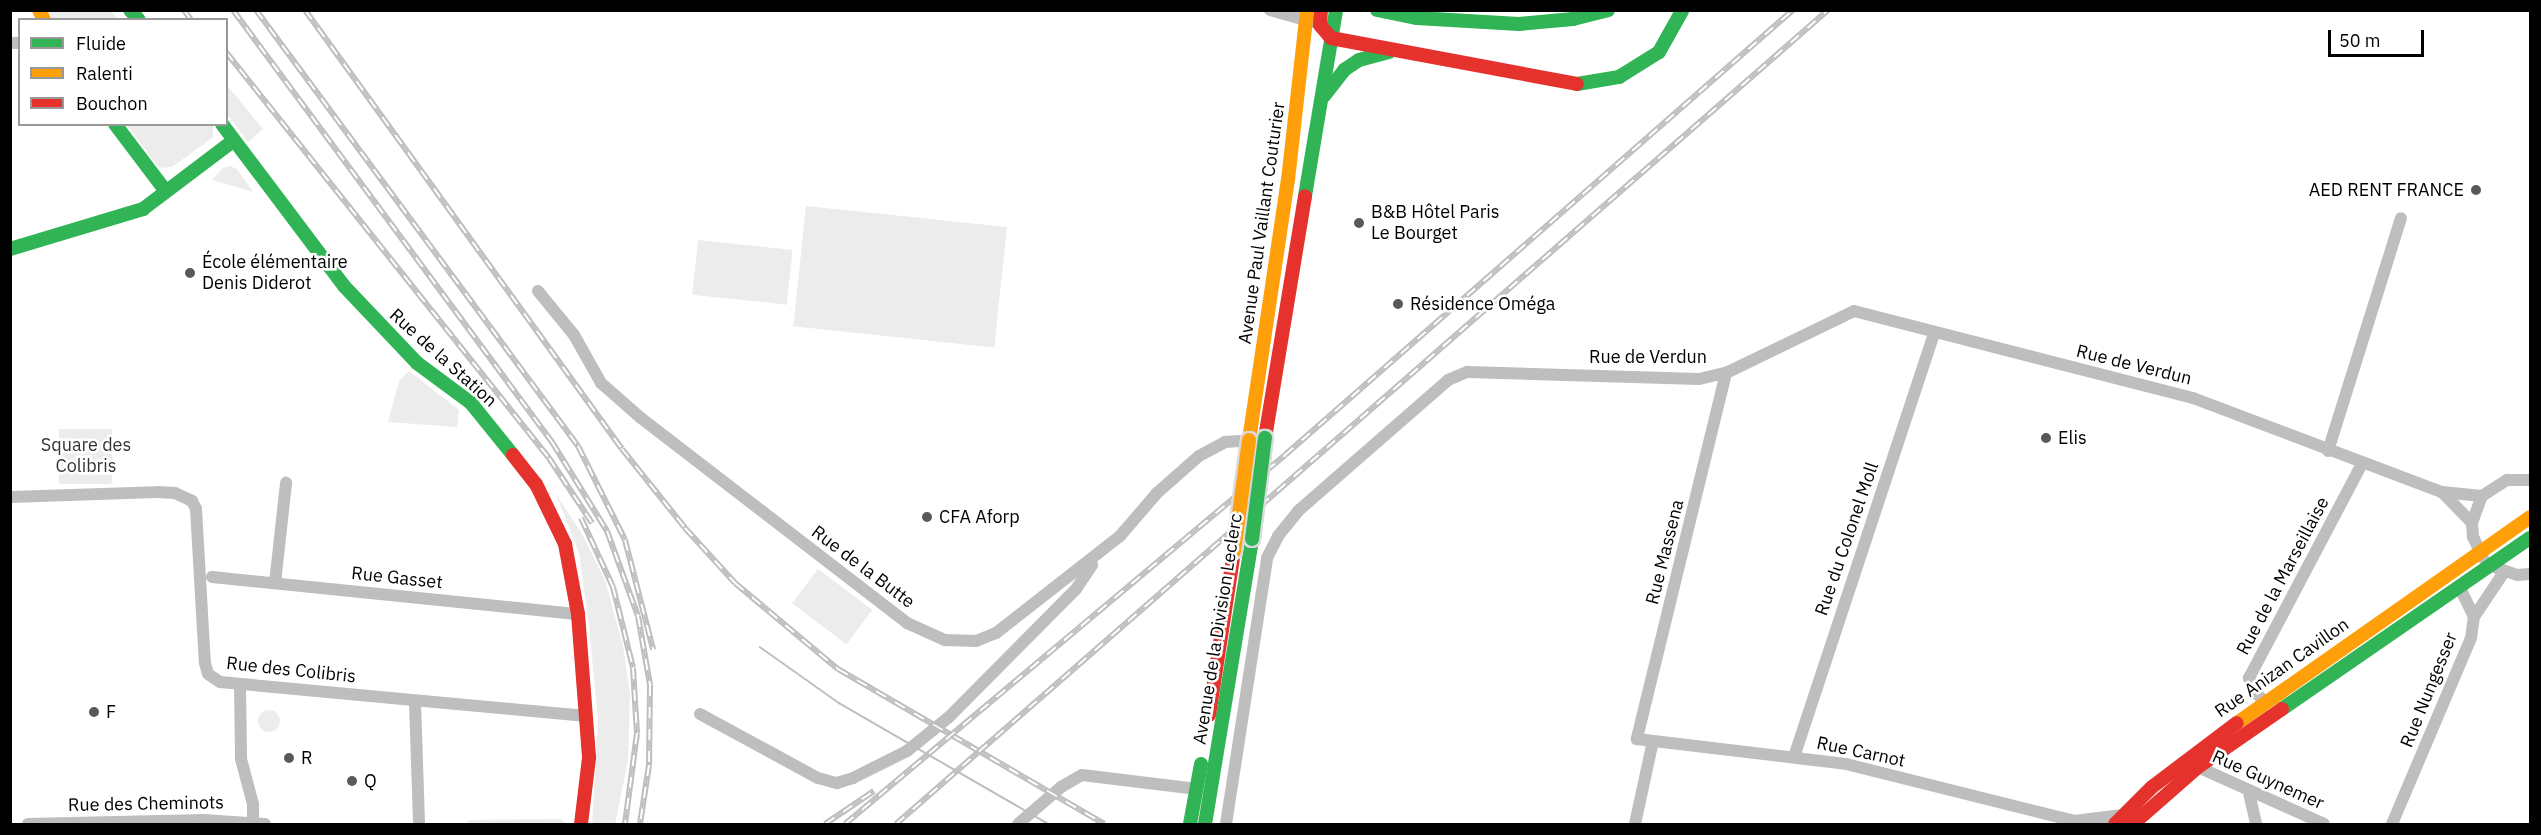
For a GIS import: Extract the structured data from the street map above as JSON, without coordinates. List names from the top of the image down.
{
  "streets": {
    "main road": [
      "Avenue Paul Vaillant Couturier",
      "Rue de la Station",
      "Avenue de la Division Leclerc",
      "Rue Anizan Cavillon"
    ],
    "street": [
      "Rue de Verdun",
      "Rue du Colonel Moll",
      "Rue Massena",
      "Rue de la Butte",
      "Rue de la Marseillaise",
      "Rue Gasset",
      "Rue des Colibris",
      "Rue Nungesser",
      "Rue Carnot",
      "Rue Guynemer",
      "Rue des Cheminots"
    ]
  },
  "crossings": [
    ["Avenue Paul Vaillant Couturier", "Rue de la Butte"],
    ["Avenue Paul Vaillant Couturier", "Avenue de la Division Leclerc"],
    ["Rue de Verdun", "Rue du Colonel Moll"],
    ["Rue de Verdun", "Rue Massena"],
    ["Rue de Verdun", "Rue de la Marseillaise"],
    ["Rue de la Station", "Rue Gasset"],
    ["Rue de la Station", "Rue des Colibris"],
    ["Rue du Colonel Moll", "Rue Carnot"],
    ["Rue Massena", "Rue Carnot"],
    ["Rue de la Butte", "Avenue de la Division Leclerc"],
    ["Rue de la Marseillaise", "Rue Anizan Cavillon"],
    ["Rue Anizan Cavillon", "Rue Guynemer"]
  ],
  "parks": ["Square des Colibris"],
  "places": [
    "AED RENT FRANCE",
    "B&B Hôtel Paris Le Bourget",
    "École élémentaire Denis Diderot",
    "Résidence Oméga",
    "Elis",
    "CFA Aforp",
    "F",
    "R",
    "Q"
  ],
  "legend": ["Fluide", "Ralenti", "Bouchon"],
  "scale_bar": "50 m"
}
